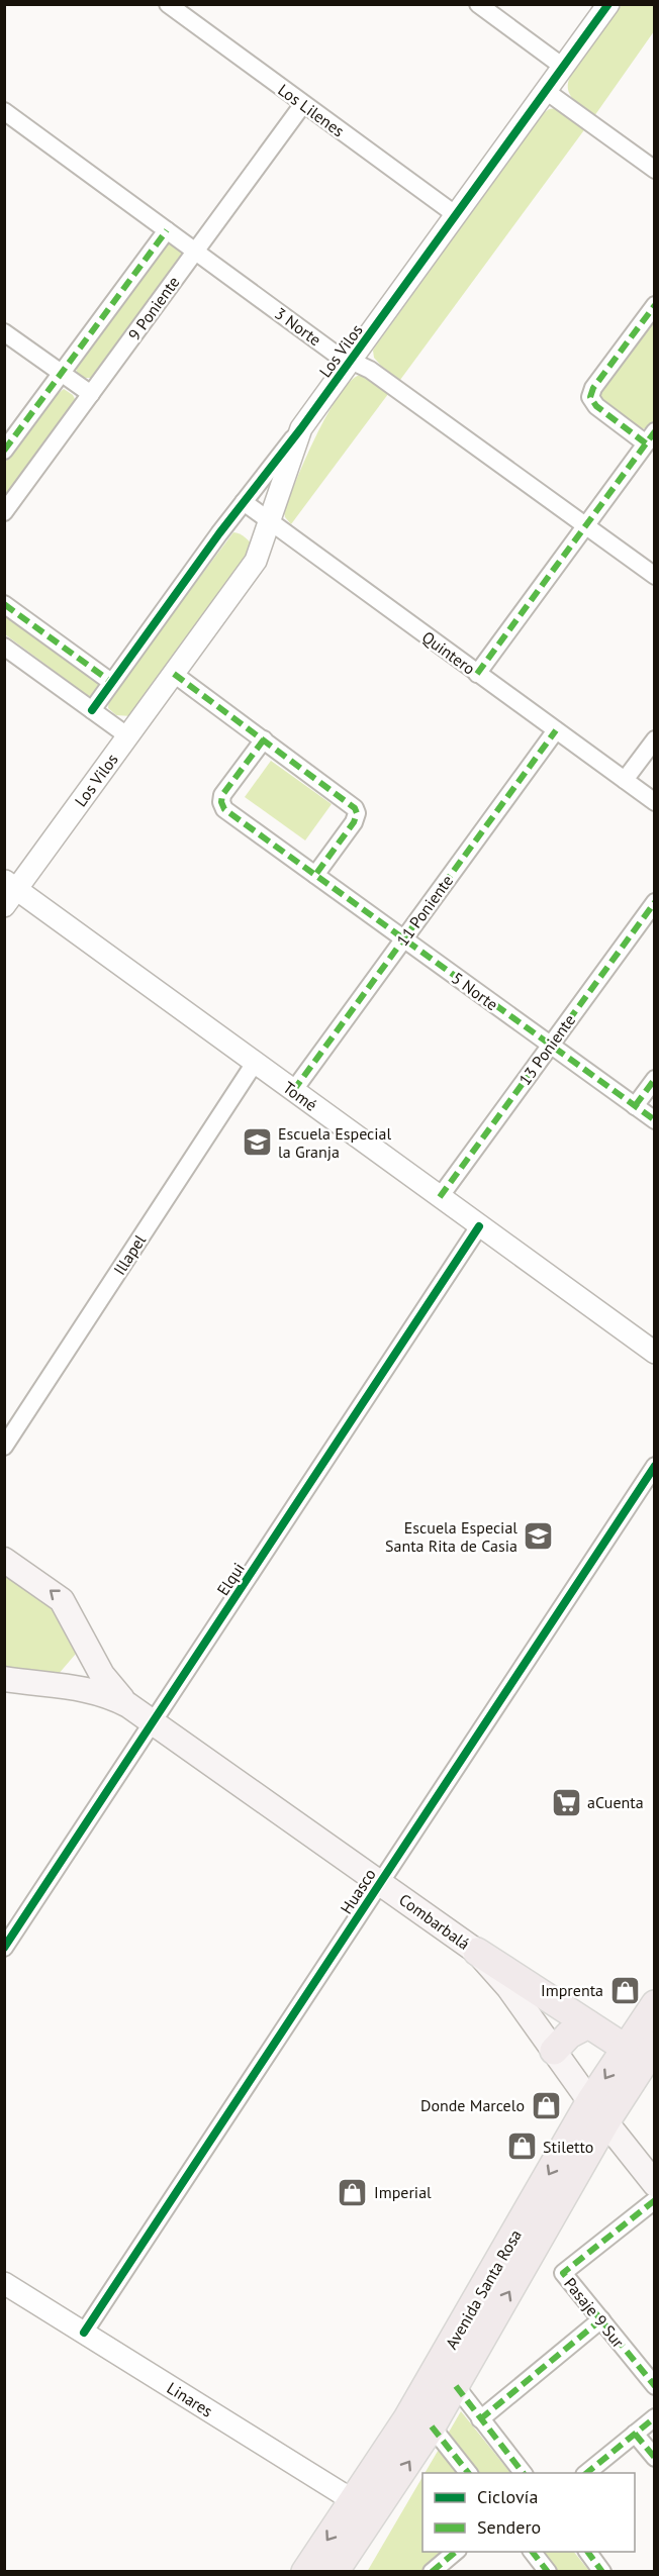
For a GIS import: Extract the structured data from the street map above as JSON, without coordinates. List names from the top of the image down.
{
  "streets": {
    "main road": ["Combarbalá", "Avenida Santa Rosa"],
    "street": [
      "Los Lilenes",
      "9 Poniente",
      "3 Norte",
      "Los Vilos",
      "Quintero",
      "11 Poniente",
      "5 Norte",
      "13 Poniente",
      "Tomé",
      "Illapel",
      "Elqui",
      "Huasco",
      "Pasaje 9 Sur",
      "Linares"
    ]
  },
  "crossings": [
    ["Los Lilenes", "9 Poniente"],
    ["Los Lilenes", "Los Vilos"],
    ["9 Poniente", "3 Norte"],
    ["3 Norte", "Los Vilos"],
    ["Los Vilos", "Quintero"],
    ["Los Vilos", "Tomé"],
    ["Quintero", "11 Poniente"],
    ["11 Poniente", "5 Norte"],
    ["11 Poniente", "Tomé"],
    ["5 Norte", "13 Poniente"],
    ["13 Poniente", "Tomé"],
    ["Tomé", "Illapel"],
    ["Tomé", "Elqui"],
    ["Elqui", "Combarbalá"],
    ["Huasco", "Combarbalá"],
    ["Huasco", "Linares"],
    ["Combarbalá", "Avenida Santa Rosa"],
    ["Avenida Santa Rosa", "Linares"]
  ],
  "places": {
    "school or university": ["Escuela Especial la Granja", "Escuela Especial Santa Rita de Casia"],
    "supermarket": ["aCuenta"],
    "shop": [
      "Imprenta",
      "Donde Marcelo",
      "Stiletto",
      "Imperial"
    ]
  },
  "legend": ["Ciclovía", "Sendero"]
}
